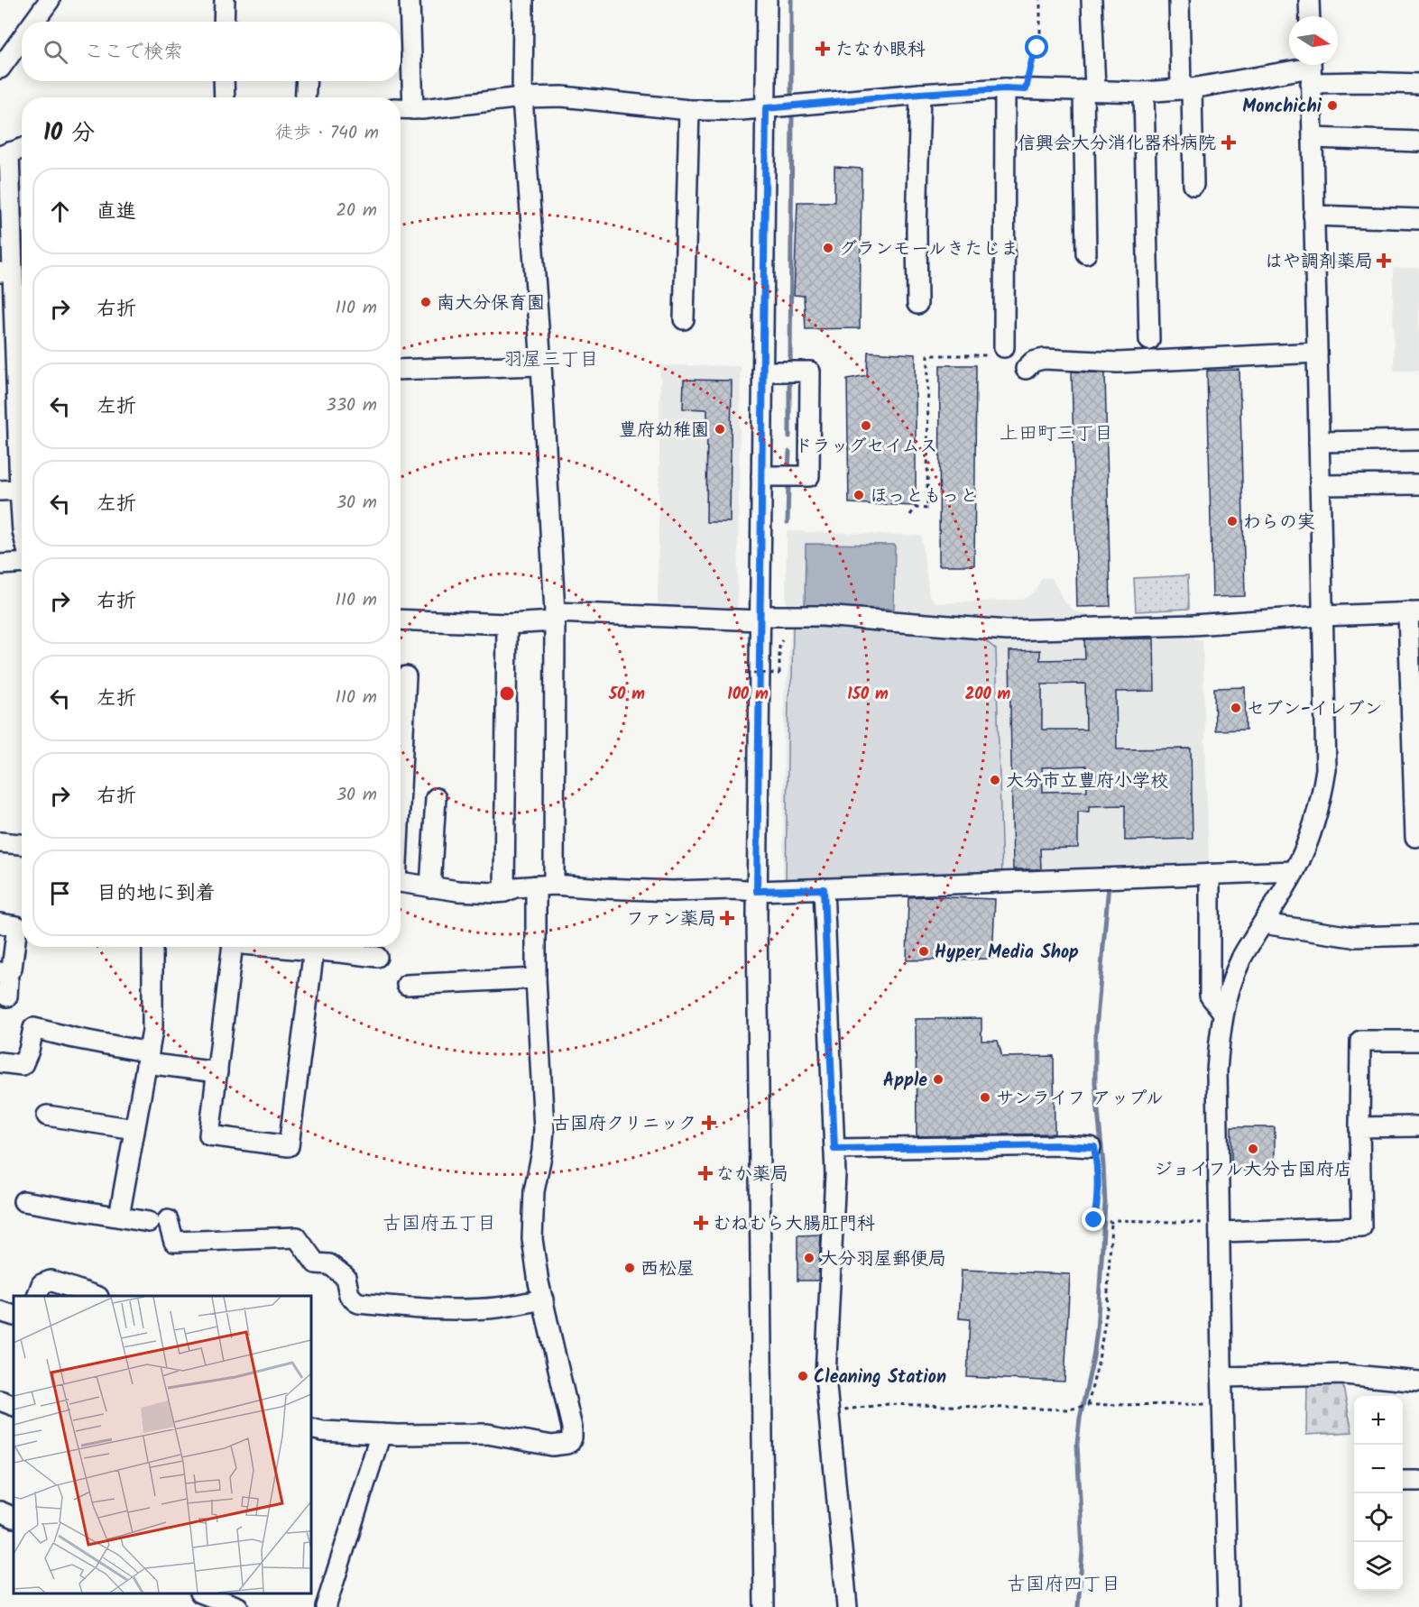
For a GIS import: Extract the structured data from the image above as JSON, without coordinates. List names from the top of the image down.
{
  "districts": [
    "羽屋三丁目",
    "上田町三丁目",
    "古国府五丁目",
    "古国府四丁目"
  ],
  "places": {
    "health": [
      "たなか眼科",
      "信興会大分消化器科病院",
      "はや調剤薬局",
      "ファン薬局",
      "古国府クリニック",
      "なか薬局",
      "むねむら大腸肛門科"
    ],
    "other": [
      "Monchichi",
      "グランモールきたじま",
      "南大分保育園",
      "ドラッグセイムス",
      "豊府幼稚園",
      "ほっともっと",
      "わらの実",
      "セブン-イレブン",
      "大分市立豊府小学校",
      "Hyper Media Shop",
      "Apple",
      "サンライフ アップル",
      "ジョイフル大分古国府店",
      "大分羽屋郵便局",
      "西松屋",
      "Cleaning Station"
    ]
  },
  "north": "right",
  "page": {
    "search": "ここで検索",
    "heading": ["10 分", "徒歩 · 740 m"],
    "list": [
      ["直進", "20 m"],
      ["右折", "110 m"],
      ["左折", "330 m"],
      ["左折", "30 m"],
      ["右折", "110 m"],
      ["左折", "110 m"],
      ["右折", "30 m"],
      "目的地に到着"
    ],
    "map_buttons": ["+", "−"]
  },
  "rings": [
    "50 m",
    "100 m",
    "150 m",
    "200 m"
  ]
}
